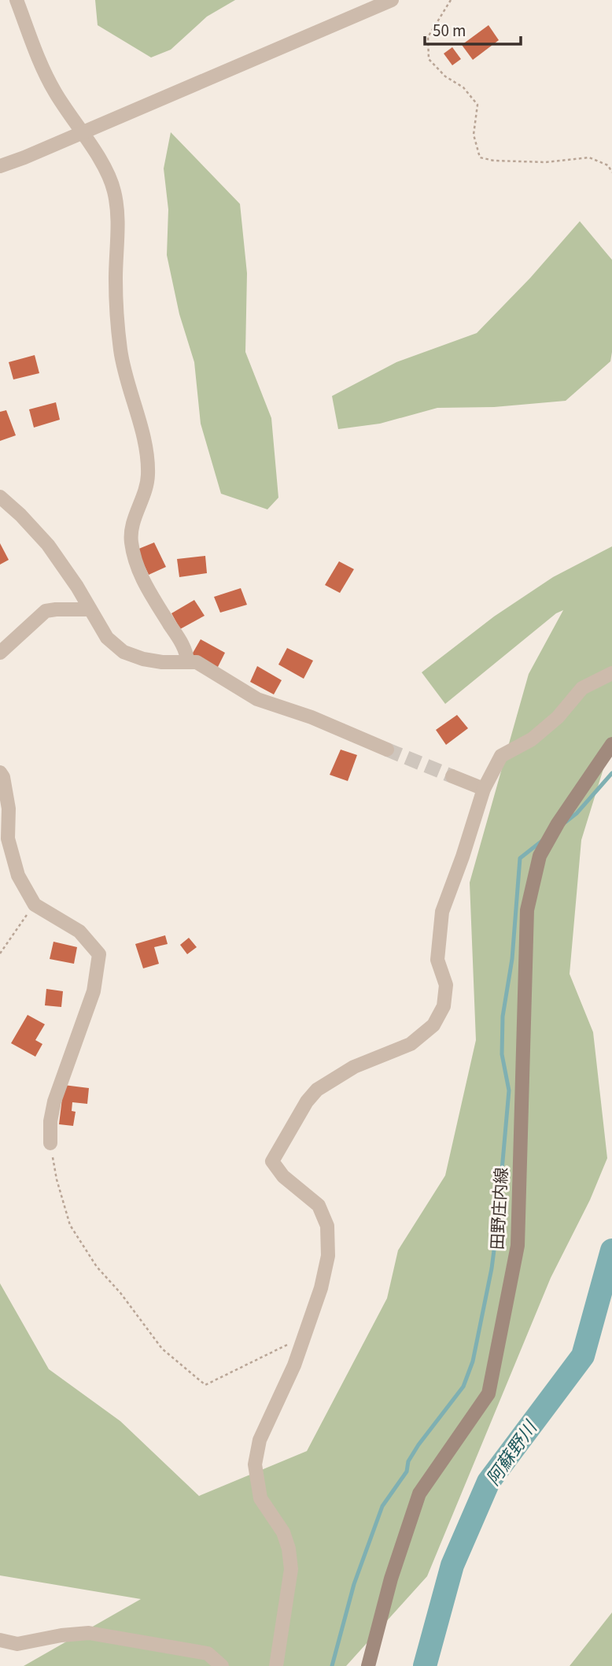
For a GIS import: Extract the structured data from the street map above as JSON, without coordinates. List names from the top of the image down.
{
  "streets": {
    "main road": ["田野庄内線"]
  },
  "water": ["阿蘇野川"],
  "scale_bar": "50 m"
}
